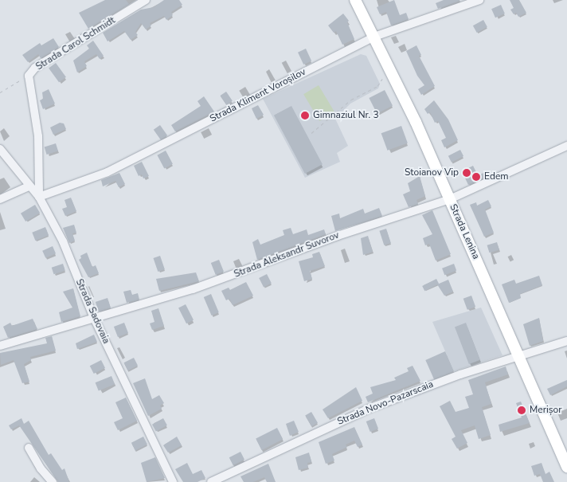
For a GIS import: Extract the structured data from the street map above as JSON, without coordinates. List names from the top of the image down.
{
  "streets": {
    "street": [
      "Strada Carol Schmidt",
      "Strada Kliment Voroșilov",
      "Strada Lenina",
      "Strada Aleksandr Suvorov",
      "Strada Sadovaia",
      "Strada Novo-Pazarscaia"
    ]
  },
  "crossings": [
    ["Strada Carol Schmidt", "Strada Kliment Voroșilov"],
    ["Strada Carol Schmidt", "Strada Sadovaia"],
    ["Strada Kliment Voroșilov", "Strada Lenina"],
    ["Strada Kliment Voroșilov", "Strada Sadovaia"],
    ["Strada Lenina", "Strada Aleksandr Suvorov"],
    ["Strada Lenina", "Strada Novo-Pazarscaia"],
    ["Strada Aleksandr Suvorov", "Strada Sadovaia"]
  ],
  "places": [
    "Gimnaziul Nr. 3",
    "Stoianov Vip",
    "Edem",
    "Merișor"
  ]
}
